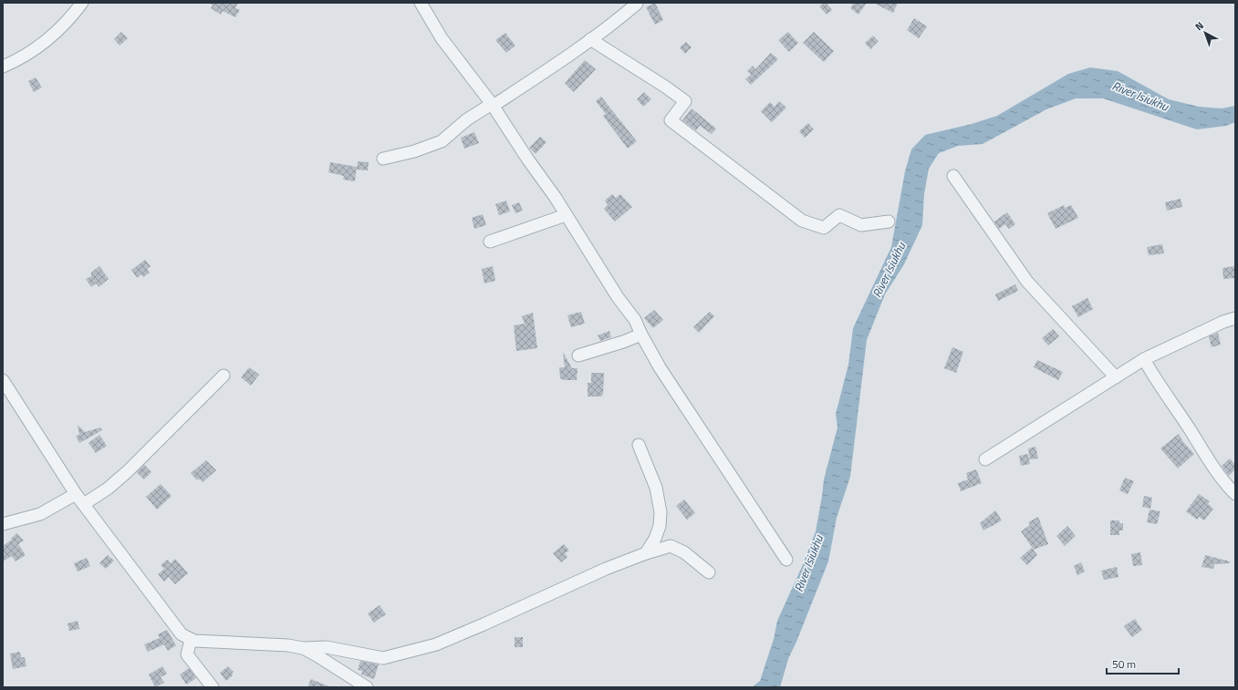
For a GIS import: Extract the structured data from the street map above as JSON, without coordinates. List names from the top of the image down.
{
  "water": ["River Isiukhu"],
  "scale_bar": "50 m",
  "north": "top left"
}
